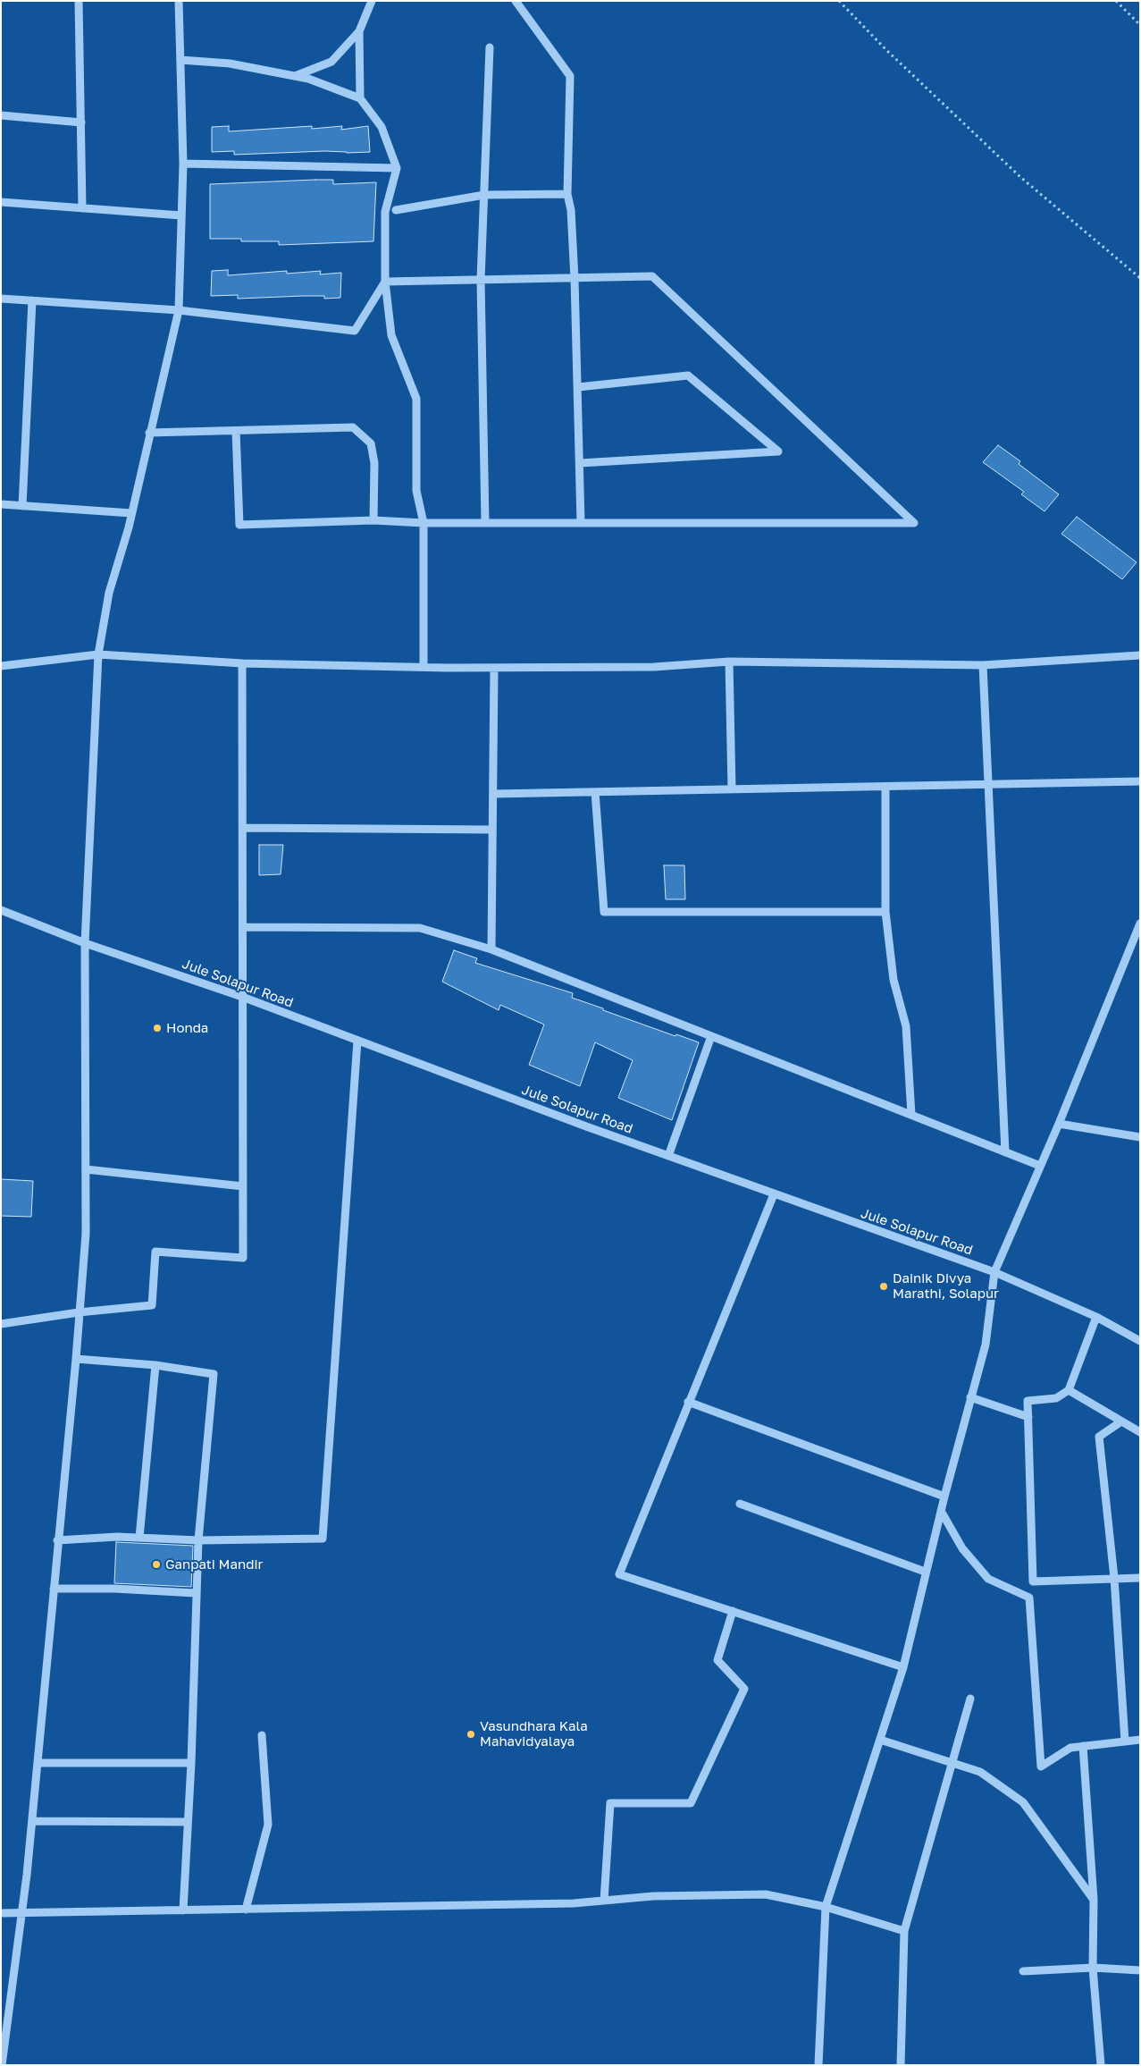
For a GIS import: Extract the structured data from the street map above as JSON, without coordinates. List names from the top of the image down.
{
  "streets": {
    "street": ["Jule Solapur Road"]
  },
  "places": [
    "Honda",
    "Dainik Divya Marathi, Solapur",
    "Ganpati Mandir",
    "Vasundhara Kala Mahavidyalaya"
  ]
}
